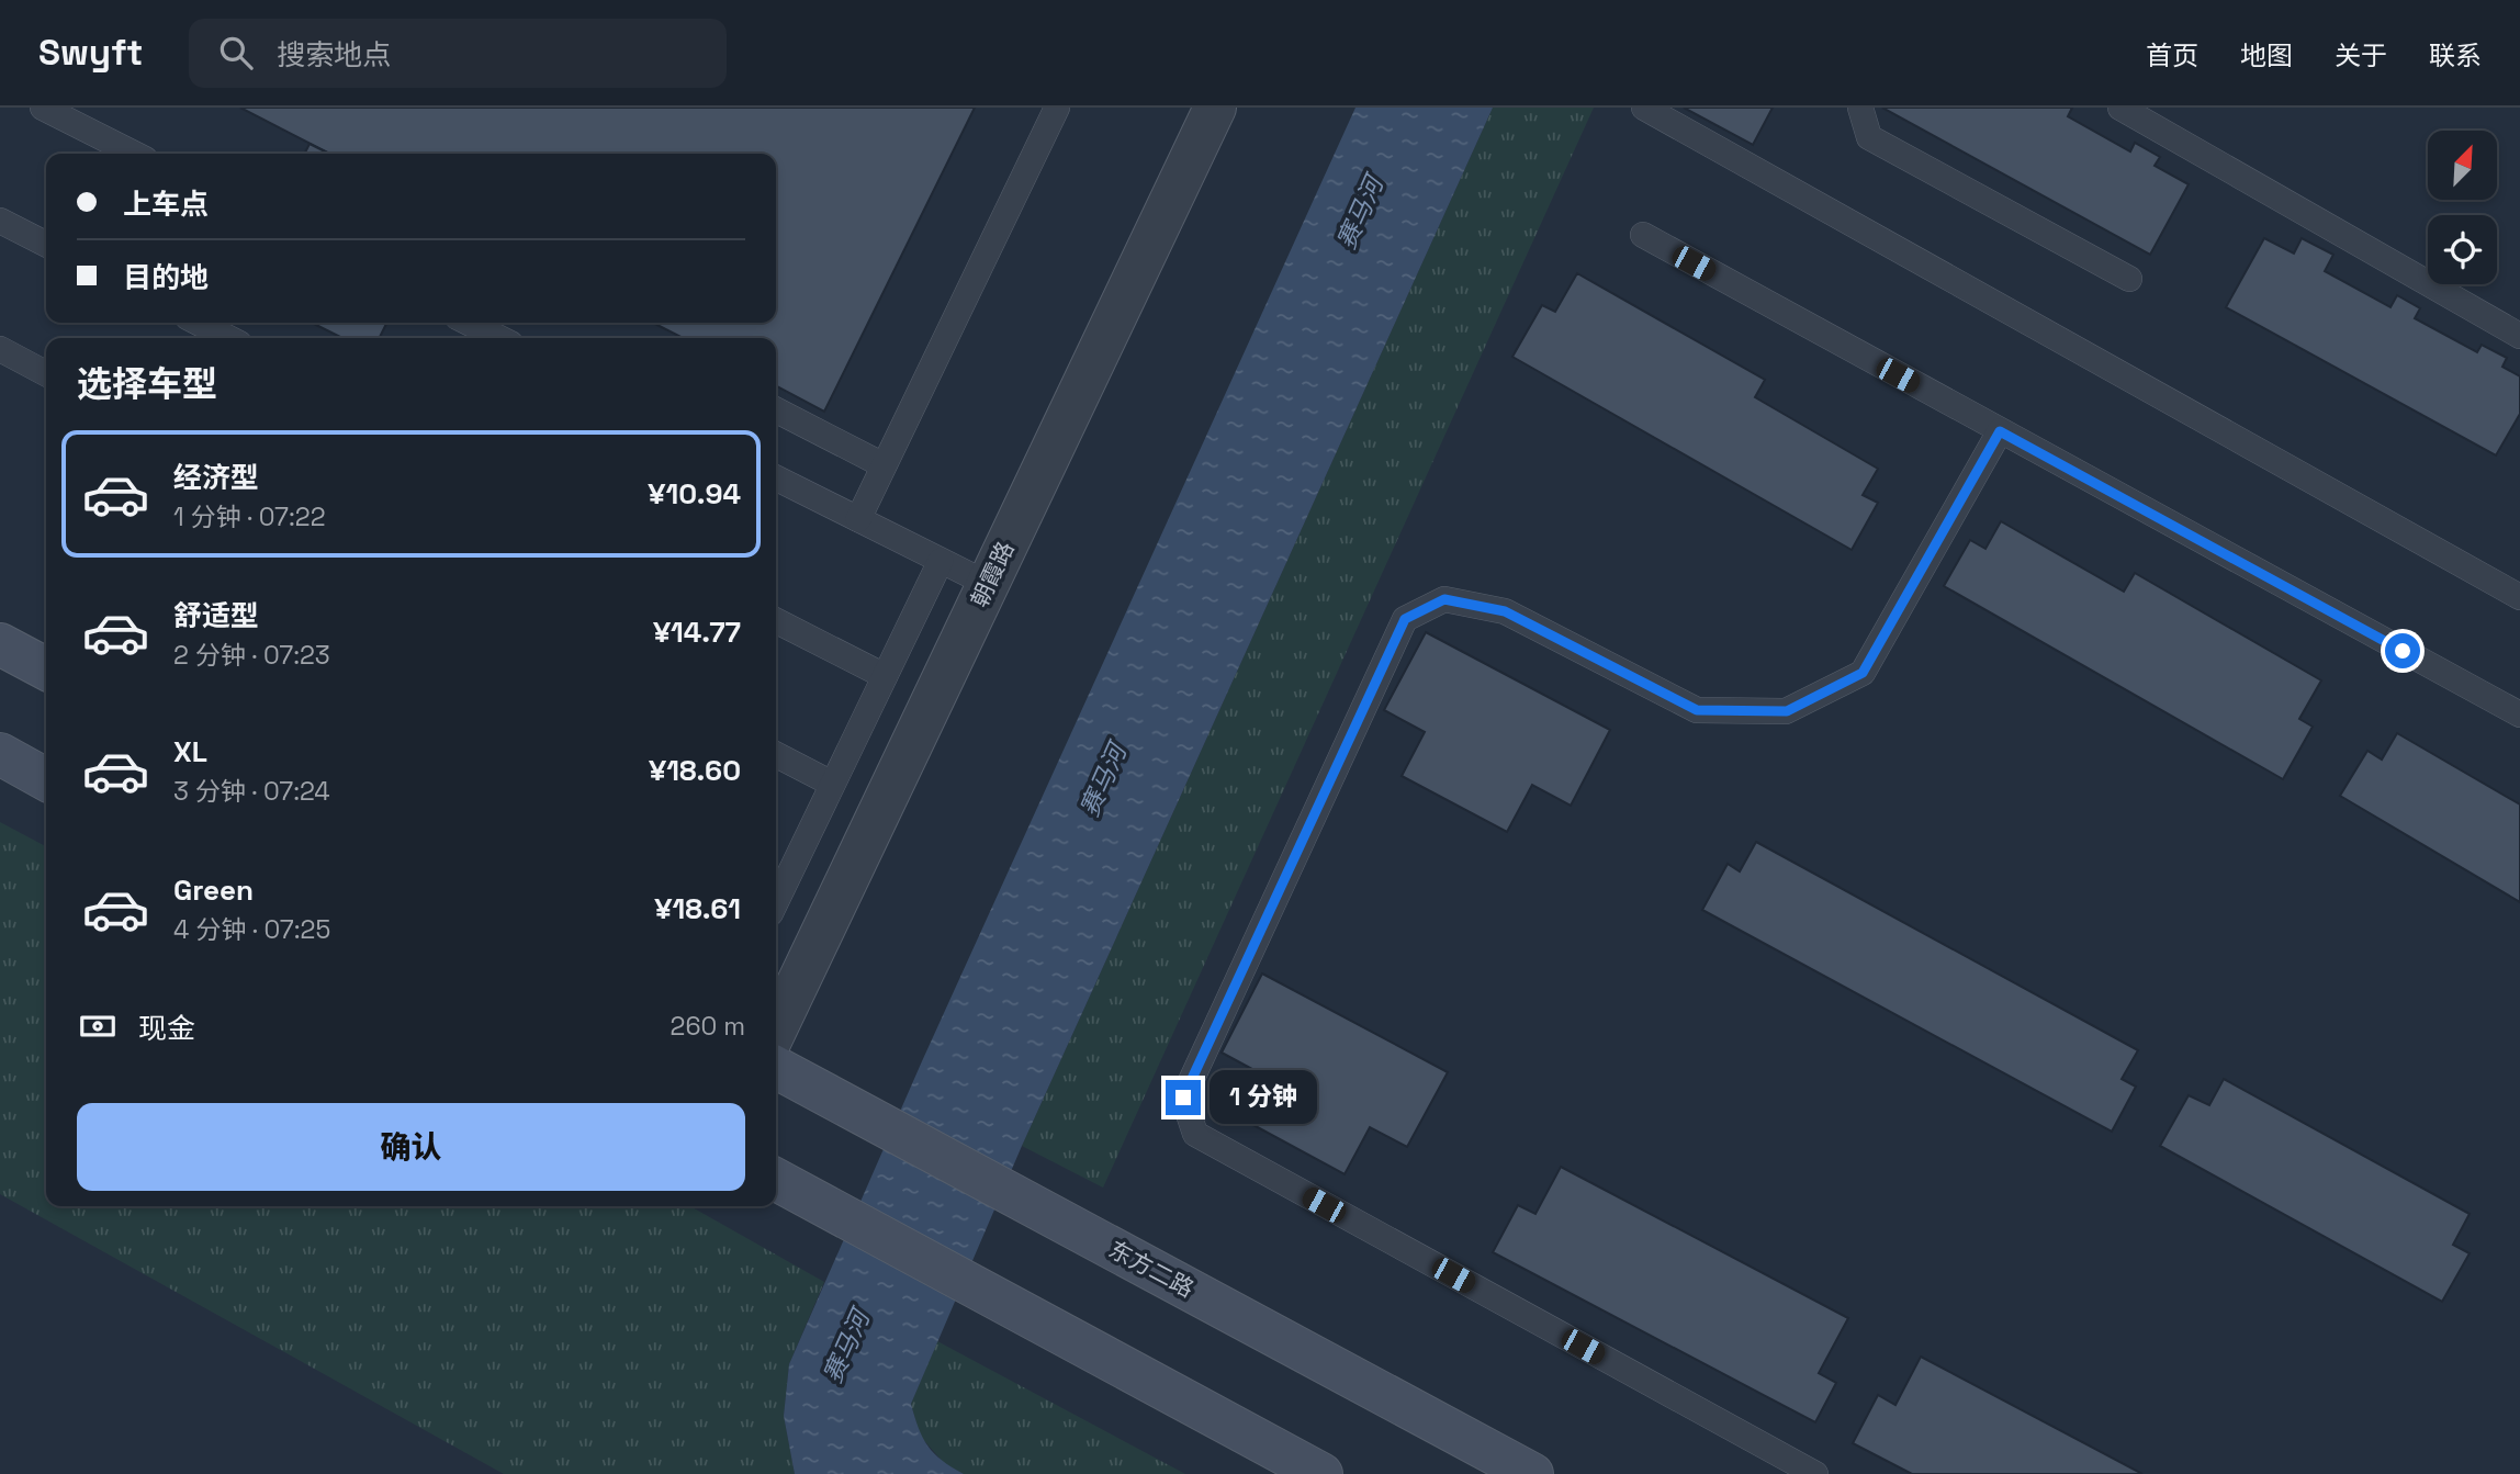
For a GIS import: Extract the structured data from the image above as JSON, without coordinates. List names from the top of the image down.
{
  "streets": {
    "main road": ["东方二路"],
    "street": ["朝霞路"]
  },
  "water": ["赛马河"],
  "north": "top right",
  "page": {
    "header": "Swyft",
    "search": "搜索地点",
    "nav": [
      "首页",
      "地图",
      "关于",
      "联系"
    ],
    "banner": ["上车点", "目的地"],
    "heading": "选择车型",
    "list": [
      {
        "name": "经济型",
        "note": "1 分钟 · 07:22",
        "value": "¥10.94"
      },
      {
        "name": "舒适型",
        "note": "2 分钟 · 07:23",
        "value": "¥14.77"
      },
      {
        "name": "XL",
        "note": "3 分钟 · 07:24",
        "value": "¥18.60"
      },
      {
        "name": "Green",
        "note": "4 分钟 · 07:25",
        "value": "¥18.61"
      }
    ],
    "pay": ["现金", "260 m"],
    "bubble": "1 分钟",
    "buttons": "确认"
  }
}
